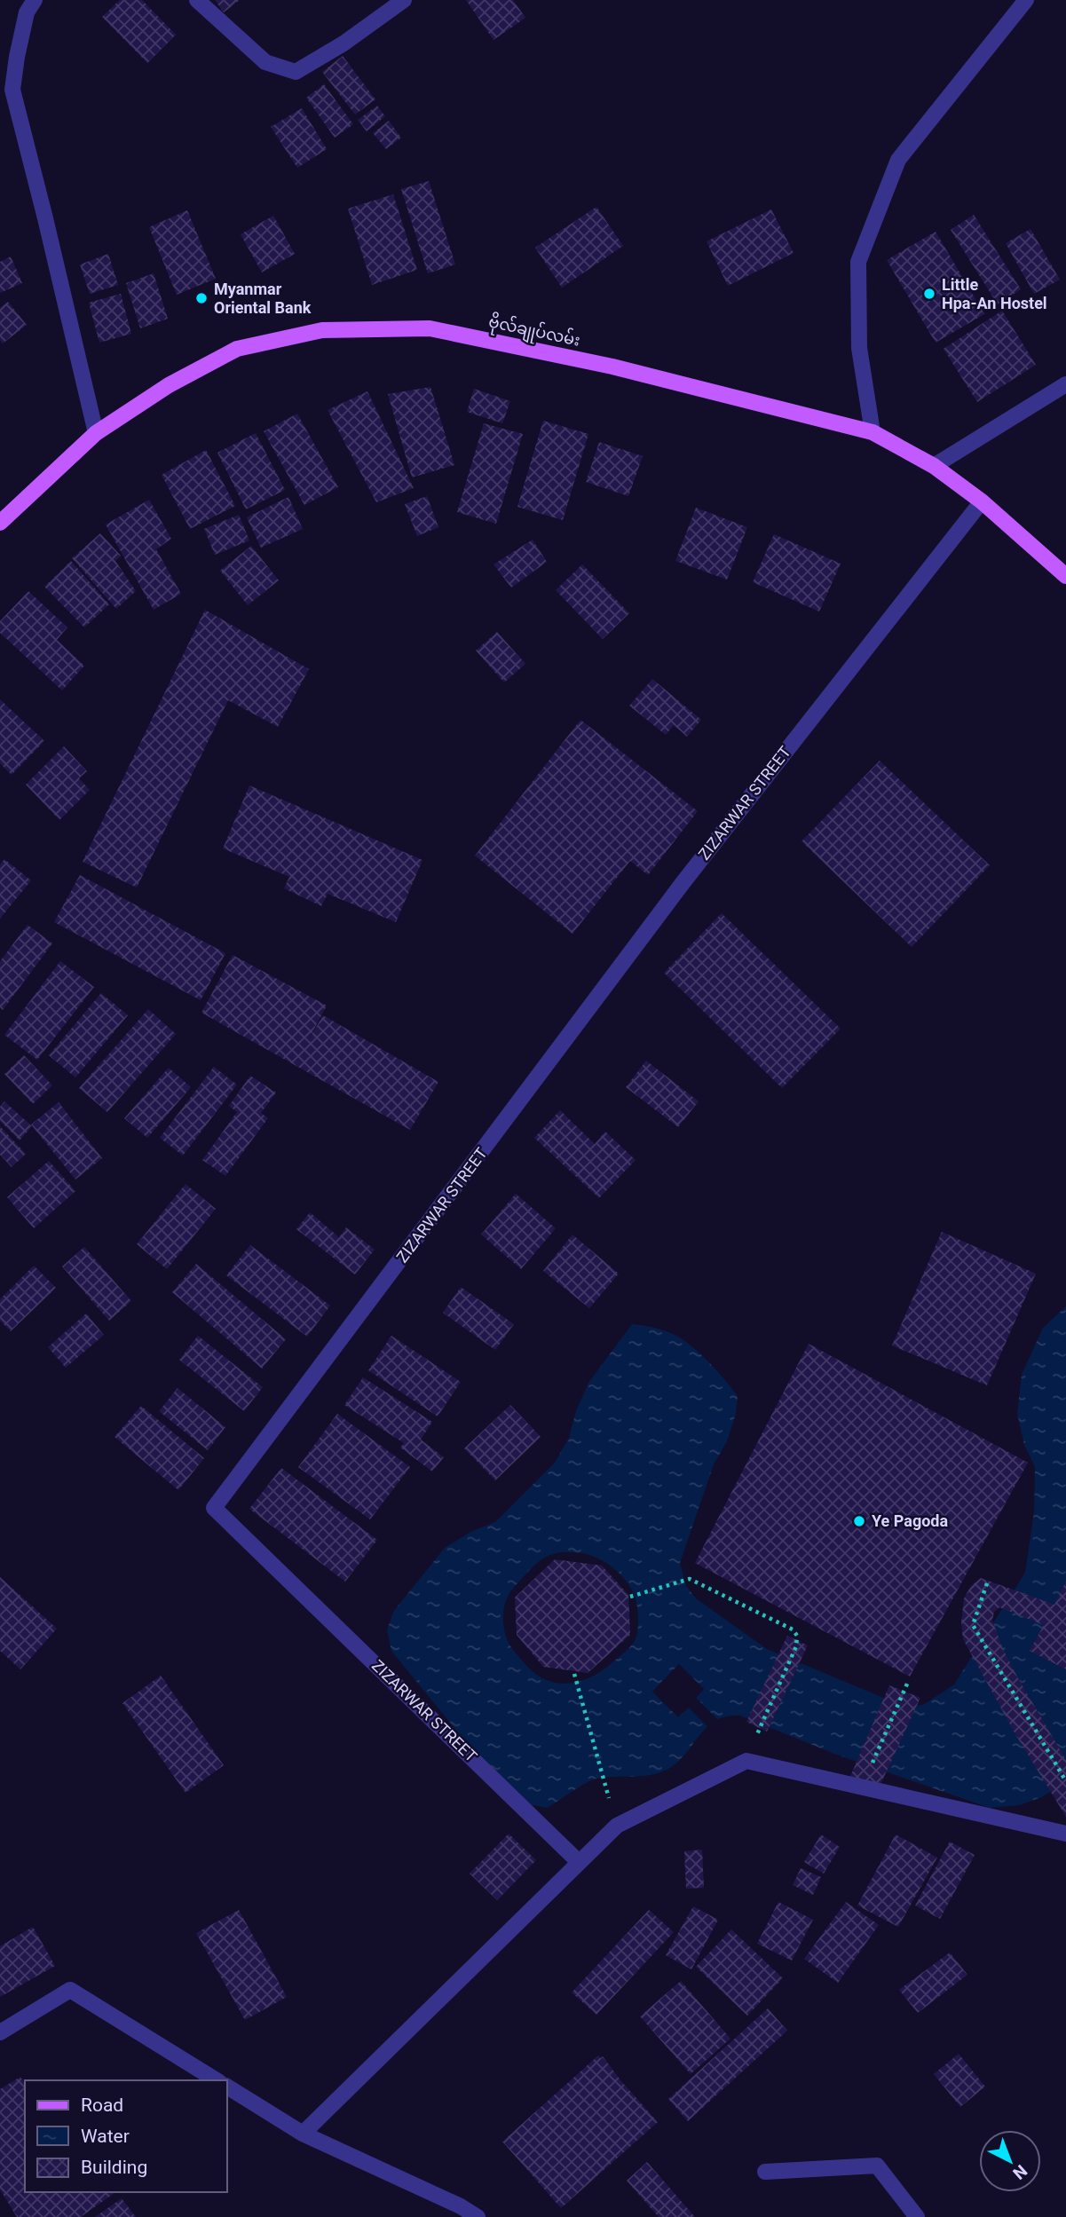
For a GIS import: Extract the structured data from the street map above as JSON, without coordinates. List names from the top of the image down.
{
  "streets": {
    "main road": ["ဗိုလ်ချုပ်လမ်း"],
    "street": ["ZIZARWAR STREET"]
  },
  "crossings": [
    ["ဗိုလ်ချုပ်လမ်း", "ZIZARWAR STREET"]
  ],
  "places": ["Little Hpa-An Hostel", "Myanmar Oriental Bank", "Ye Pagoda"],
  "legend": ["Road", "Water", "Building"],
  "north": "bottom right"
}
